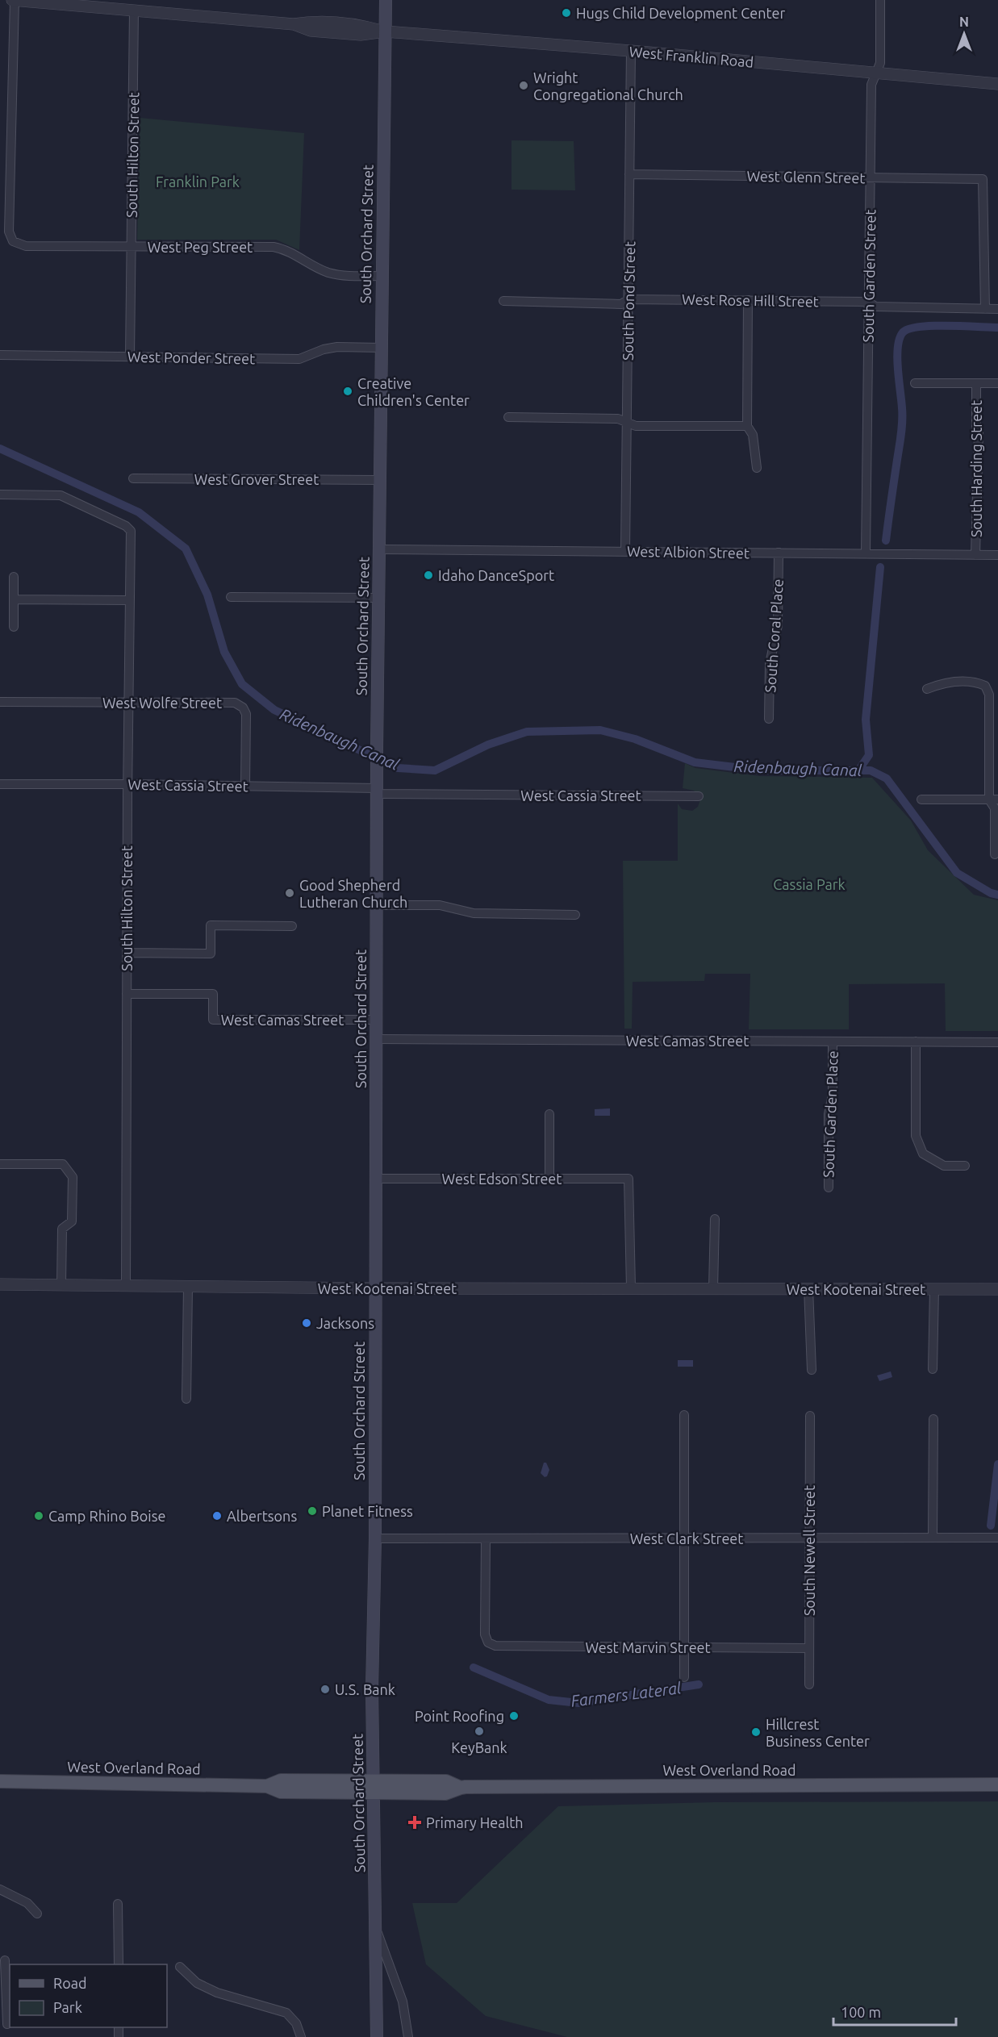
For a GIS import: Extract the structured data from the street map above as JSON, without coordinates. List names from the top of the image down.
{
  "streets": {
    "main road": ["South Orchard Street", "West Overland Road"],
    "street": [
      "West Franklin Road",
      "South Hilton Street",
      "West Glenn Street",
      "West Peg Street",
      "South Garden Street",
      "West Rose Hill Street",
      "South Pond Street",
      "West Ponder Street",
      "South Harding Street",
      "West Grover Street",
      "West Albion Street",
      "South Coral Place",
      "West Wolfe Street",
      "West Cassia Street",
      "West Camas Street",
      "South Garden Place",
      "West Edson Street",
      "West Kootenai Street",
      "West Clark Street",
      "South Newell Street",
      "West Marvin Street"
    ]
  },
  "crossings": [
    ["West Franklin Road", "South Hilton Street"],
    ["West Franklin Road", "South Orchard Street"],
    ["West Franklin Road", "West Peg Street"],
    ["West Franklin Road", "South Garden Street"],
    ["West Franklin Road", "South Pond Street"],
    ["South Hilton Street", "West Peg Street"],
    ["South Hilton Street", "West Ponder Street"],
    ["South Hilton Street", "West Wolfe Street"],
    ["South Hilton Street", "West Cassia Street"],
    ["South Hilton Street", "West Camas Street"],
    ["South Hilton Street", "West Kootenai Street"],
    ["West Glenn Street", "South Garden Street"],
    ["West Glenn Street", "West Rose Hill Street"],
    ["West Glenn Street", "South Pond Street"],
    ["South Orchard Street", "West Peg Street"],
    ["South Orchard Street", "West Ponder Street"],
    ["South Orchard Street", "West Grover Street"],
    ["South Orchard Street", "West Albion Street"],
    ["South Orchard Street", "West Cassia Street"],
    ["South Orchard Street", "West Camas Street"],
    ["South Orchard Street", "West Edson Street"],
    ["South Orchard Street", "West Kootenai Street"],
    ["South Orchard Street", "West Clark Street"],
    ["South Orchard Street", "West Overland Road"],
    ["South Garden Street", "West Rose Hill Street"],
    ["South Garden Street", "West Albion Street"],
    ["West Rose Hill Street", "South Pond Street"],
    ["South Pond Street", "West Albion Street"],
    ["South Harding Street", "West Albion Street"],
    ["West Albion Street", "South Coral Place"],
    ["West Wolfe Street", "West Cassia Street"],
    ["West Camas Street", "South Garden Place"],
    ["West Edson Street", "West Kootenai Street"],
    ["West Clark Street", "South Newell Street"],
    ["West Clark Street", "West Marvin Street"],
    ["South Newell Street", "West Marvin Street"]
  ],
  "water": ["Ridenbaugh Canal", "Farmers Lateral"],
  "parks": ["Franklin Park", "Cassia Park"],
  "places": {
    "other": [
      "Hugs Child Development Center",
      "Wright Congregational Church",
      "Creative Children's Center",
      "Idaho DanceSport",
      "Good Shepherd Lutheran Church",
      "Jacksons",
      "Planet Fitness",
      "Camp Rhino Boise",
      "Albertsons",
      "U.S. Bank",
      "Point Roofing",
      "KeyBank",
      "Hillcrest Business Center"
    ],
    "health": ["Primary Health"]
  },
  "legend": ["Road", "Park"],
  "scale_bar": "100 m",
  "north": "top"
}
